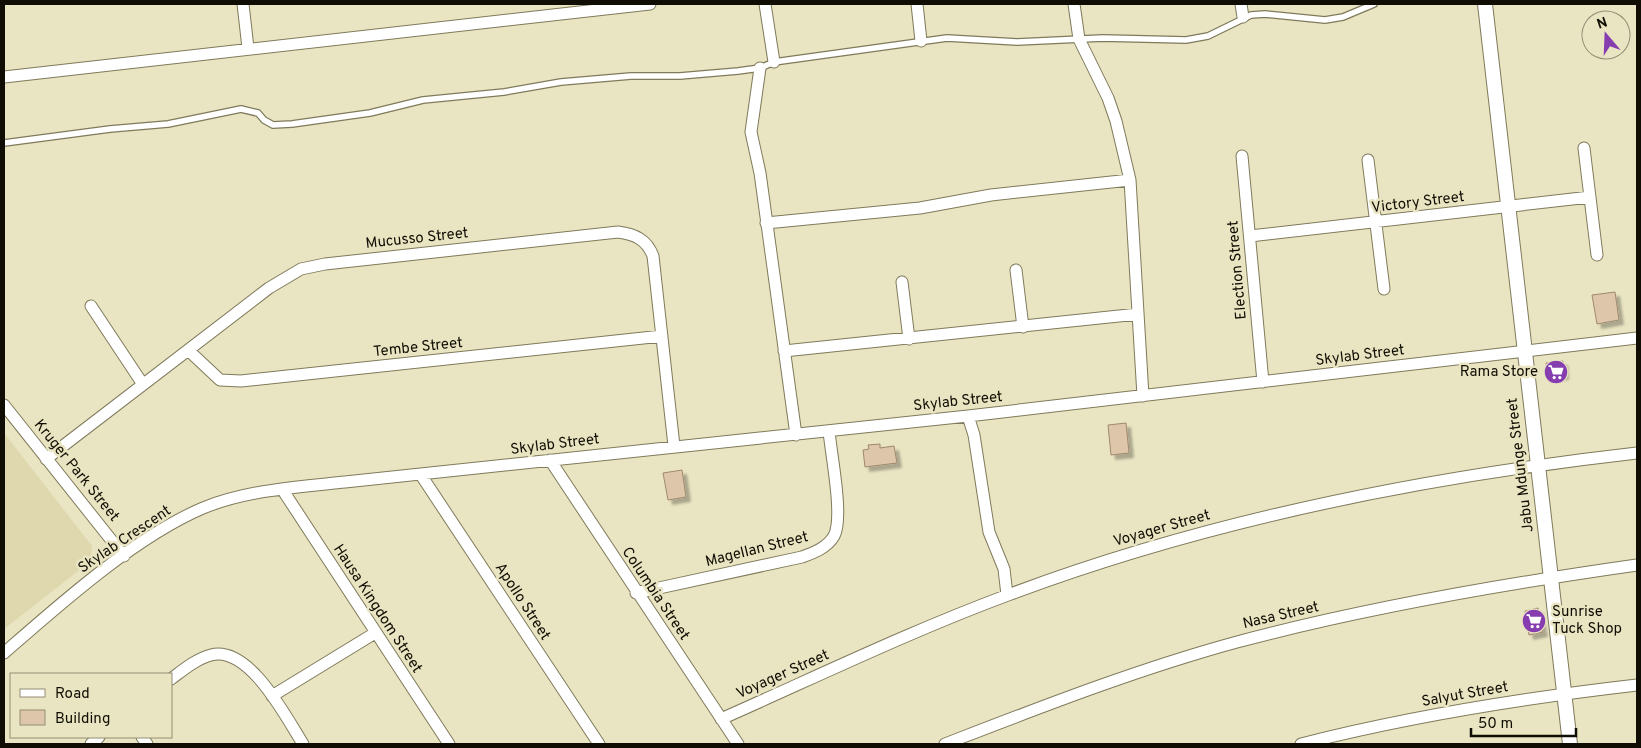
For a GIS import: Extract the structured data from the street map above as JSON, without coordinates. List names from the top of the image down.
{
  "streets": {
    "street": [
      "Victory Street",
      "Mucusso Street",
      "Election Street",
      "Tembe Street",
      "Skylab Street",
      "Jabu Mdunge Street",
      "Kruger Park Street",
      "Voyager Street",
      "Skylab Crescent",
      "Magellan Street",
      "Columbia Street",
      "Apollo Street",
      "Hausa Kingdom Street",
      "Nasa Street",
      "Salyut Street"
    ]
  },
  "crossings": [
    ["Victory Street", "Election Street"],
    ["Victory Street", "Jabu Mdunge Street"],
    ["Mucusso Street", "Tembe Street"],
    ["Mucusso Street", "Skylab Street"],
    ["Mucusso Street", "Kruger Park Street"],
    ["Election Street", "Skylab Street"],
    ["Skylab Street", "Jabu Mdunge Street"],
    ["Skylab Street", "Skylab Crescent"],
    ["Skylab Street", "Magellan Street"],
    ["Skylab Street", "Columbia Street"],
    ["Skylab Street", "Apollo Street"],
    ["Skylab Street", "Hausa Kingdom Street"],
    ["Jabu Mdunge Street", "Voyager Street"],
    ["Jabu Mdunge Street", "Nasa Street"],
    ["Jabu Mdunge Street", "Salyut Street"],
    ["Kruger Park Street", "Skylab Crescent"],
    ["Voyager Street", "Columbia Street"],
    ["Skylab Crescent", "Hausa Kingdom Street"],
    ["Magellan Street", "Columbia Street"]
  ],
  "places": {
    "supermarket": ["Rama Store", "Sunrise Tuck Shop"]
  },
  "legend": ["Road", "Building"],
  "scale_bar": "50 m",
  "north": "top"
}
